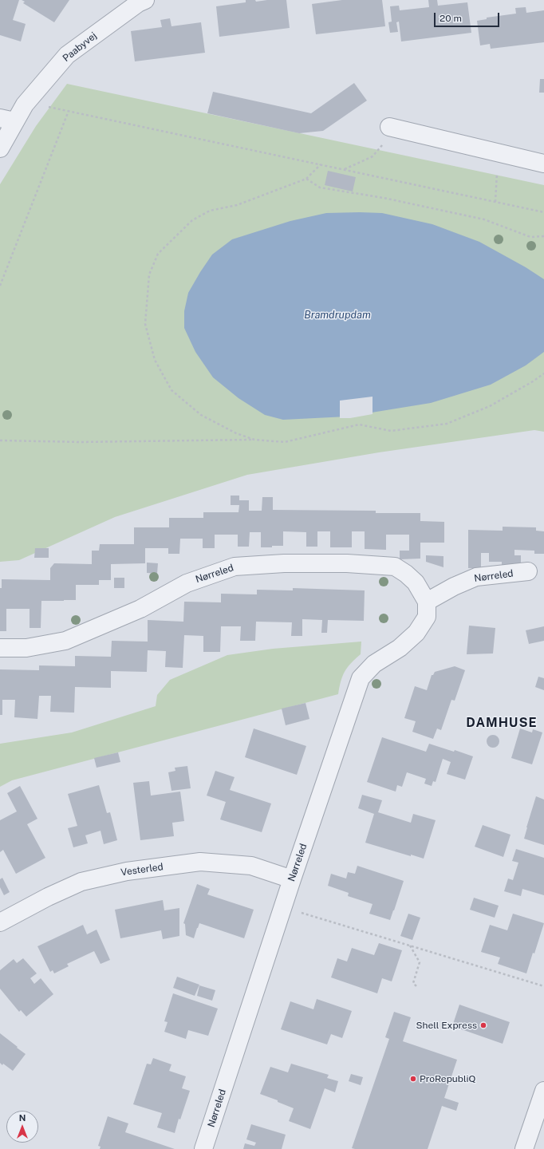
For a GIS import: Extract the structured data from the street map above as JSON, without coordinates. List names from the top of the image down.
{
  "streets": {
    "street": ["Paabyvej", "Nørreled", "Vesterled"]
  },
  "crossings": [
    ["Nørreled", "Vesterled"]
  ],
  "districts": ["DAMHUSE"],
  "water": ["Bramdrupdam"],
  "places": ["Shell Express", "ProRepubliQ"],
  "scale_bar": "20 m",
  "north": "top"
}
